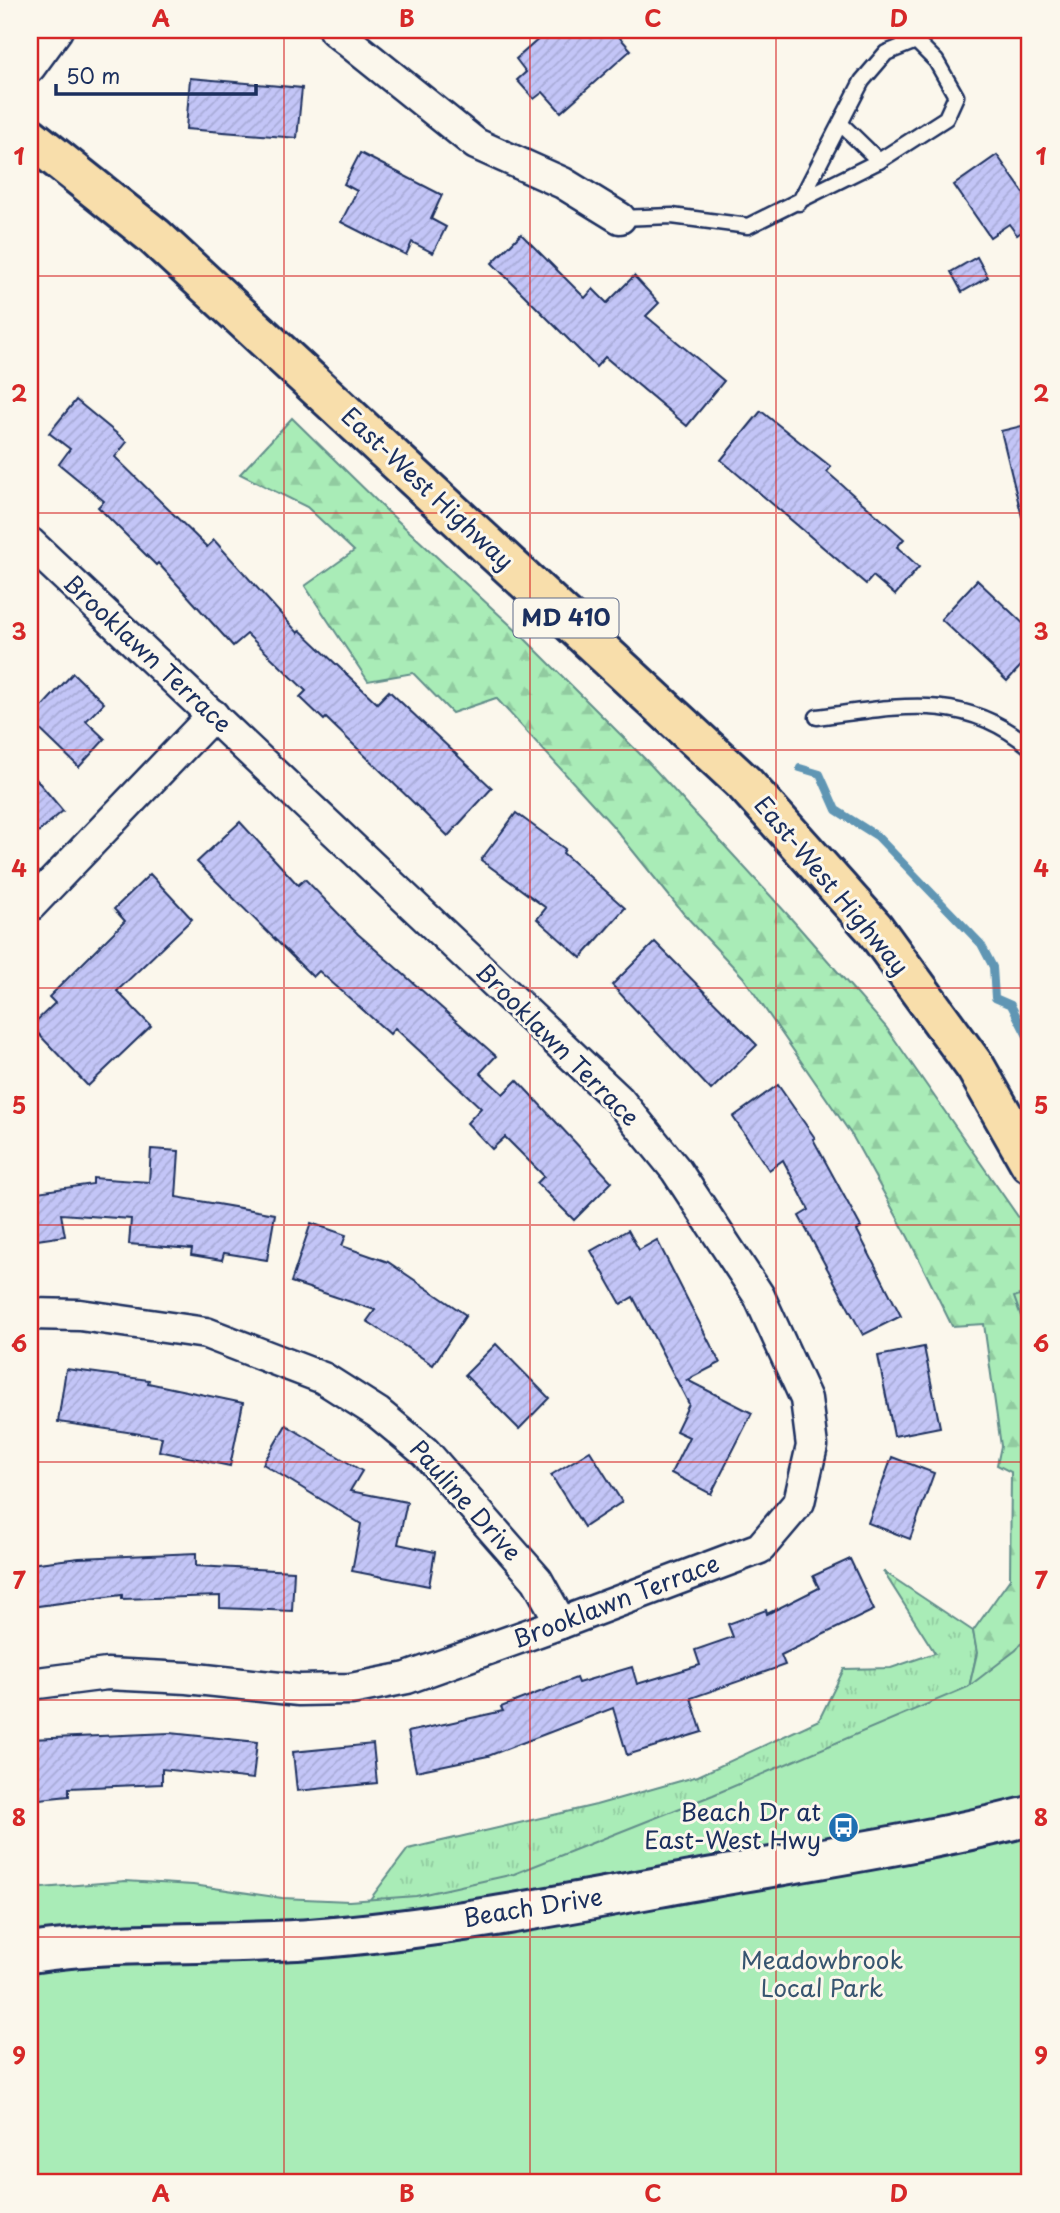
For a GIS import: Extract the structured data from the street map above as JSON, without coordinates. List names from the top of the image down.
{
  "streets": {
    "main road": ["East-West Highway", "MD 410"],
    "street": ["Brooklawn Terrace", "Pauline Drive", "Beach Drive"]
  },
  "crossings": [
    ["Brooklawn Terrace", "Pauline Drive"]
  ],
  "parks": ["Meadowbrook Local Park"],
  "places": {
    "bus stop": ["Beach Dr at East-West Hwy"]
  },
  "scale_bar": "50 m",
  "grid": {
    "columns": [
      "A",
      "B",
      "C",
      "D"
    ],
    "rows": [
      "1",
      "2",
      "3",
      "4",
      "5",
      "6",
      "7",
      "8",
      "9"
    ]
  }
}
